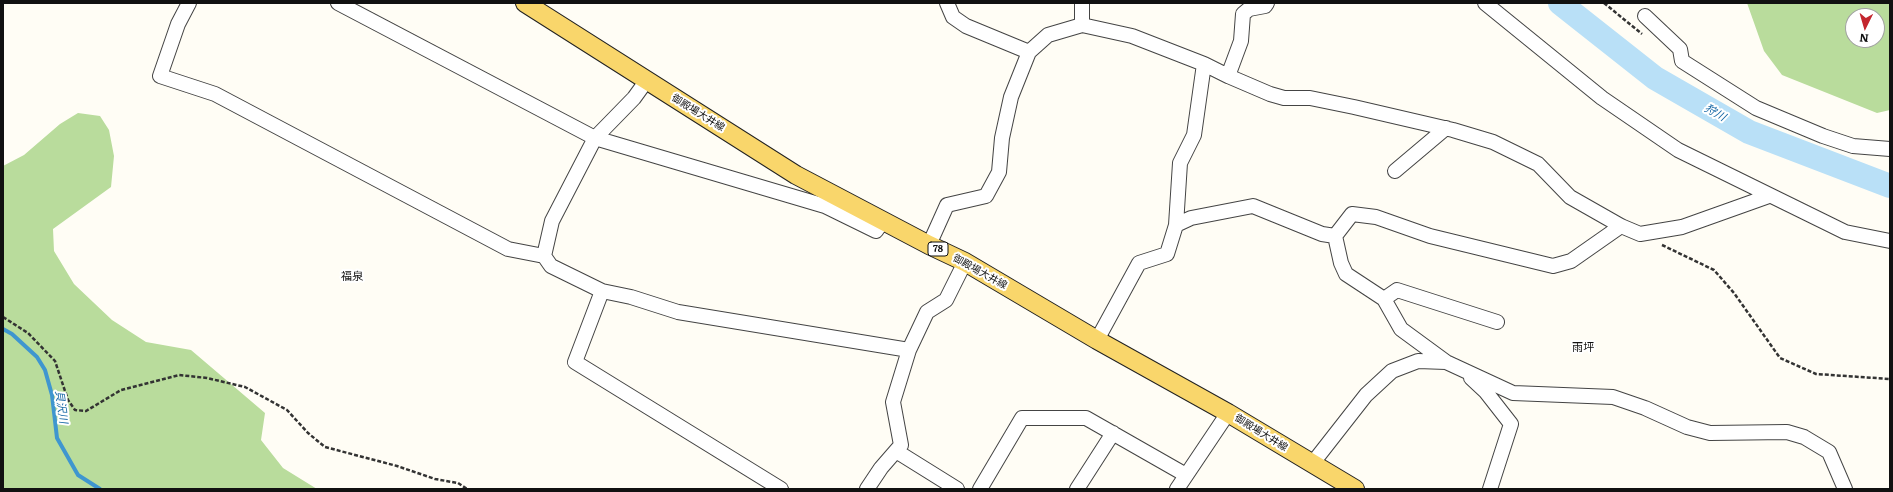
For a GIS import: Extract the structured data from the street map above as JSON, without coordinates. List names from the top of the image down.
{
  "streets": {
    "main road": ["御殿場大井線", "78"]
  },
  "districts": ["福泉", "雨坪"],
  "water": ["狩川", "貝沢川"],
  "north": "bottom"
}
